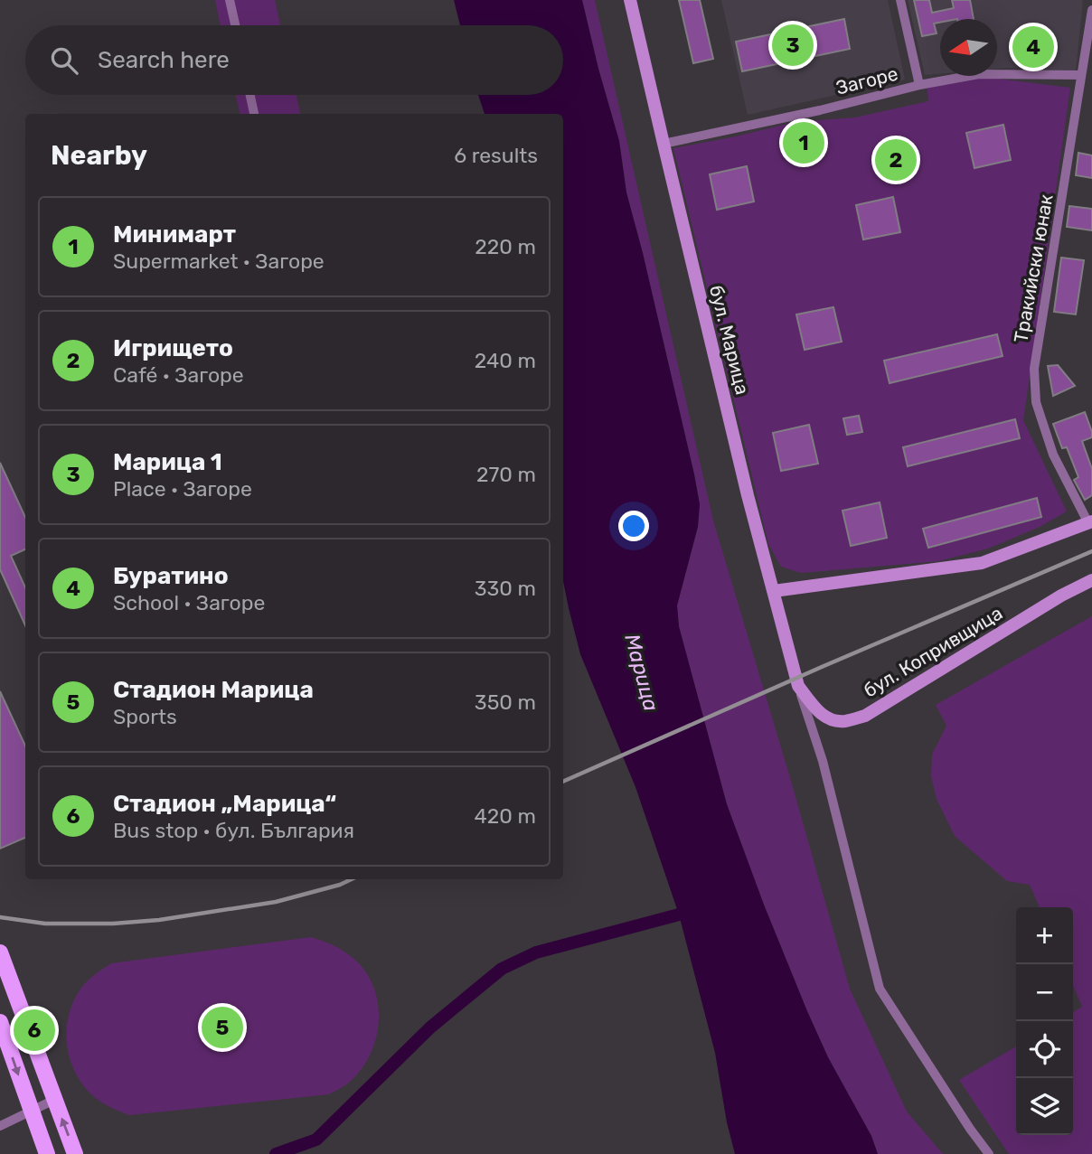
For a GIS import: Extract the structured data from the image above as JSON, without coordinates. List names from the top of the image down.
{
  "streets": {
    "main road": ["бул. Марица", "бул. Копривщица"],
    "street": ["Загоре", "Тракийски юнак"]
  },
  "crossings": [
    ["Загоре", "Тракийски юнак"],
    ["Загоре", "бул. Марица"],
    ["бул. Марица", "бул. Копривщица"]
  ],
  "water": ["Марица"],
  "north": "left",
  "page": {
    "pins": [
      "3",
      "4",
      "1",
      "2",
      "5",
      "6"
    ],
    "search": "Search here",
    "heading": ["Nearby", "6 results"],
    "list": [
      {
        "mark": "1",
        "name": "Минимарт",
        "note": "Supermarket · Загоре",
        "value": "220 m"
      },
      {
        "mark": "2",
        "name": "Игрището",
        "note": "Café · Загоре",
        "value": "240 m"
      },
      {
        "mark": "3",
        "name": "Марица 1",
        "note": "Place · Загоре",
        "value": "270 m"
      },
      {
        "mark": "4",
        "name": "Буратино",
        "note": "School · Загоре",
        "value": "330 m"
      },
      {
        "mark": "5",
        "name": "Стадион Марица",
        "note": "Sports",
        "value": "350 m"
      },
      {
        "mark": "6",
        "name": "Стадион „Марица“",
        "note": "Bus stop · бул. България",
        "value": "420 m"
      }
    ],
    "map_buttons": ["+", "−"]
  }
}
